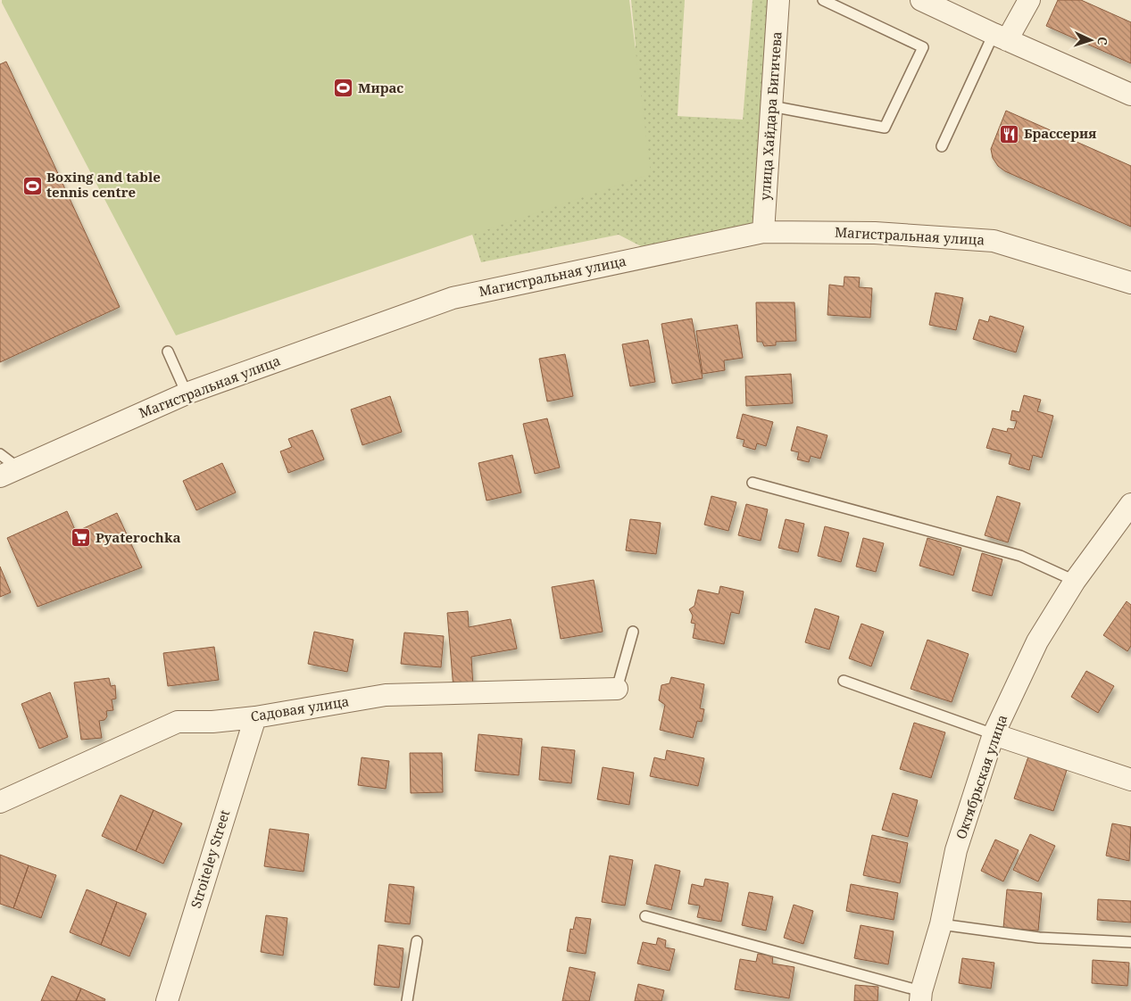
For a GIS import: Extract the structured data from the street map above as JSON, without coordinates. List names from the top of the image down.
{
  "streets": {
    "street": [
      "улица Хайдара Бигичева",
      "Магистральная улица",
      "Садовая улица",
      "Октябрьская улица",
      "Stroiteley Street"
    ]
  },
  "crossings": [
    ["улица Хайдара Бигичева", "Магистральная улица"],
    ["Садовая улица", "Stroiteley Street"]
  ],
  "places": {
    "sports": ["Мирас", "Boxing and table tennis centre"],
    "restaurant": ["Брассерия"],
    "supermarket": ["Pyaterochka"]
  },
  "north": "right"
}
